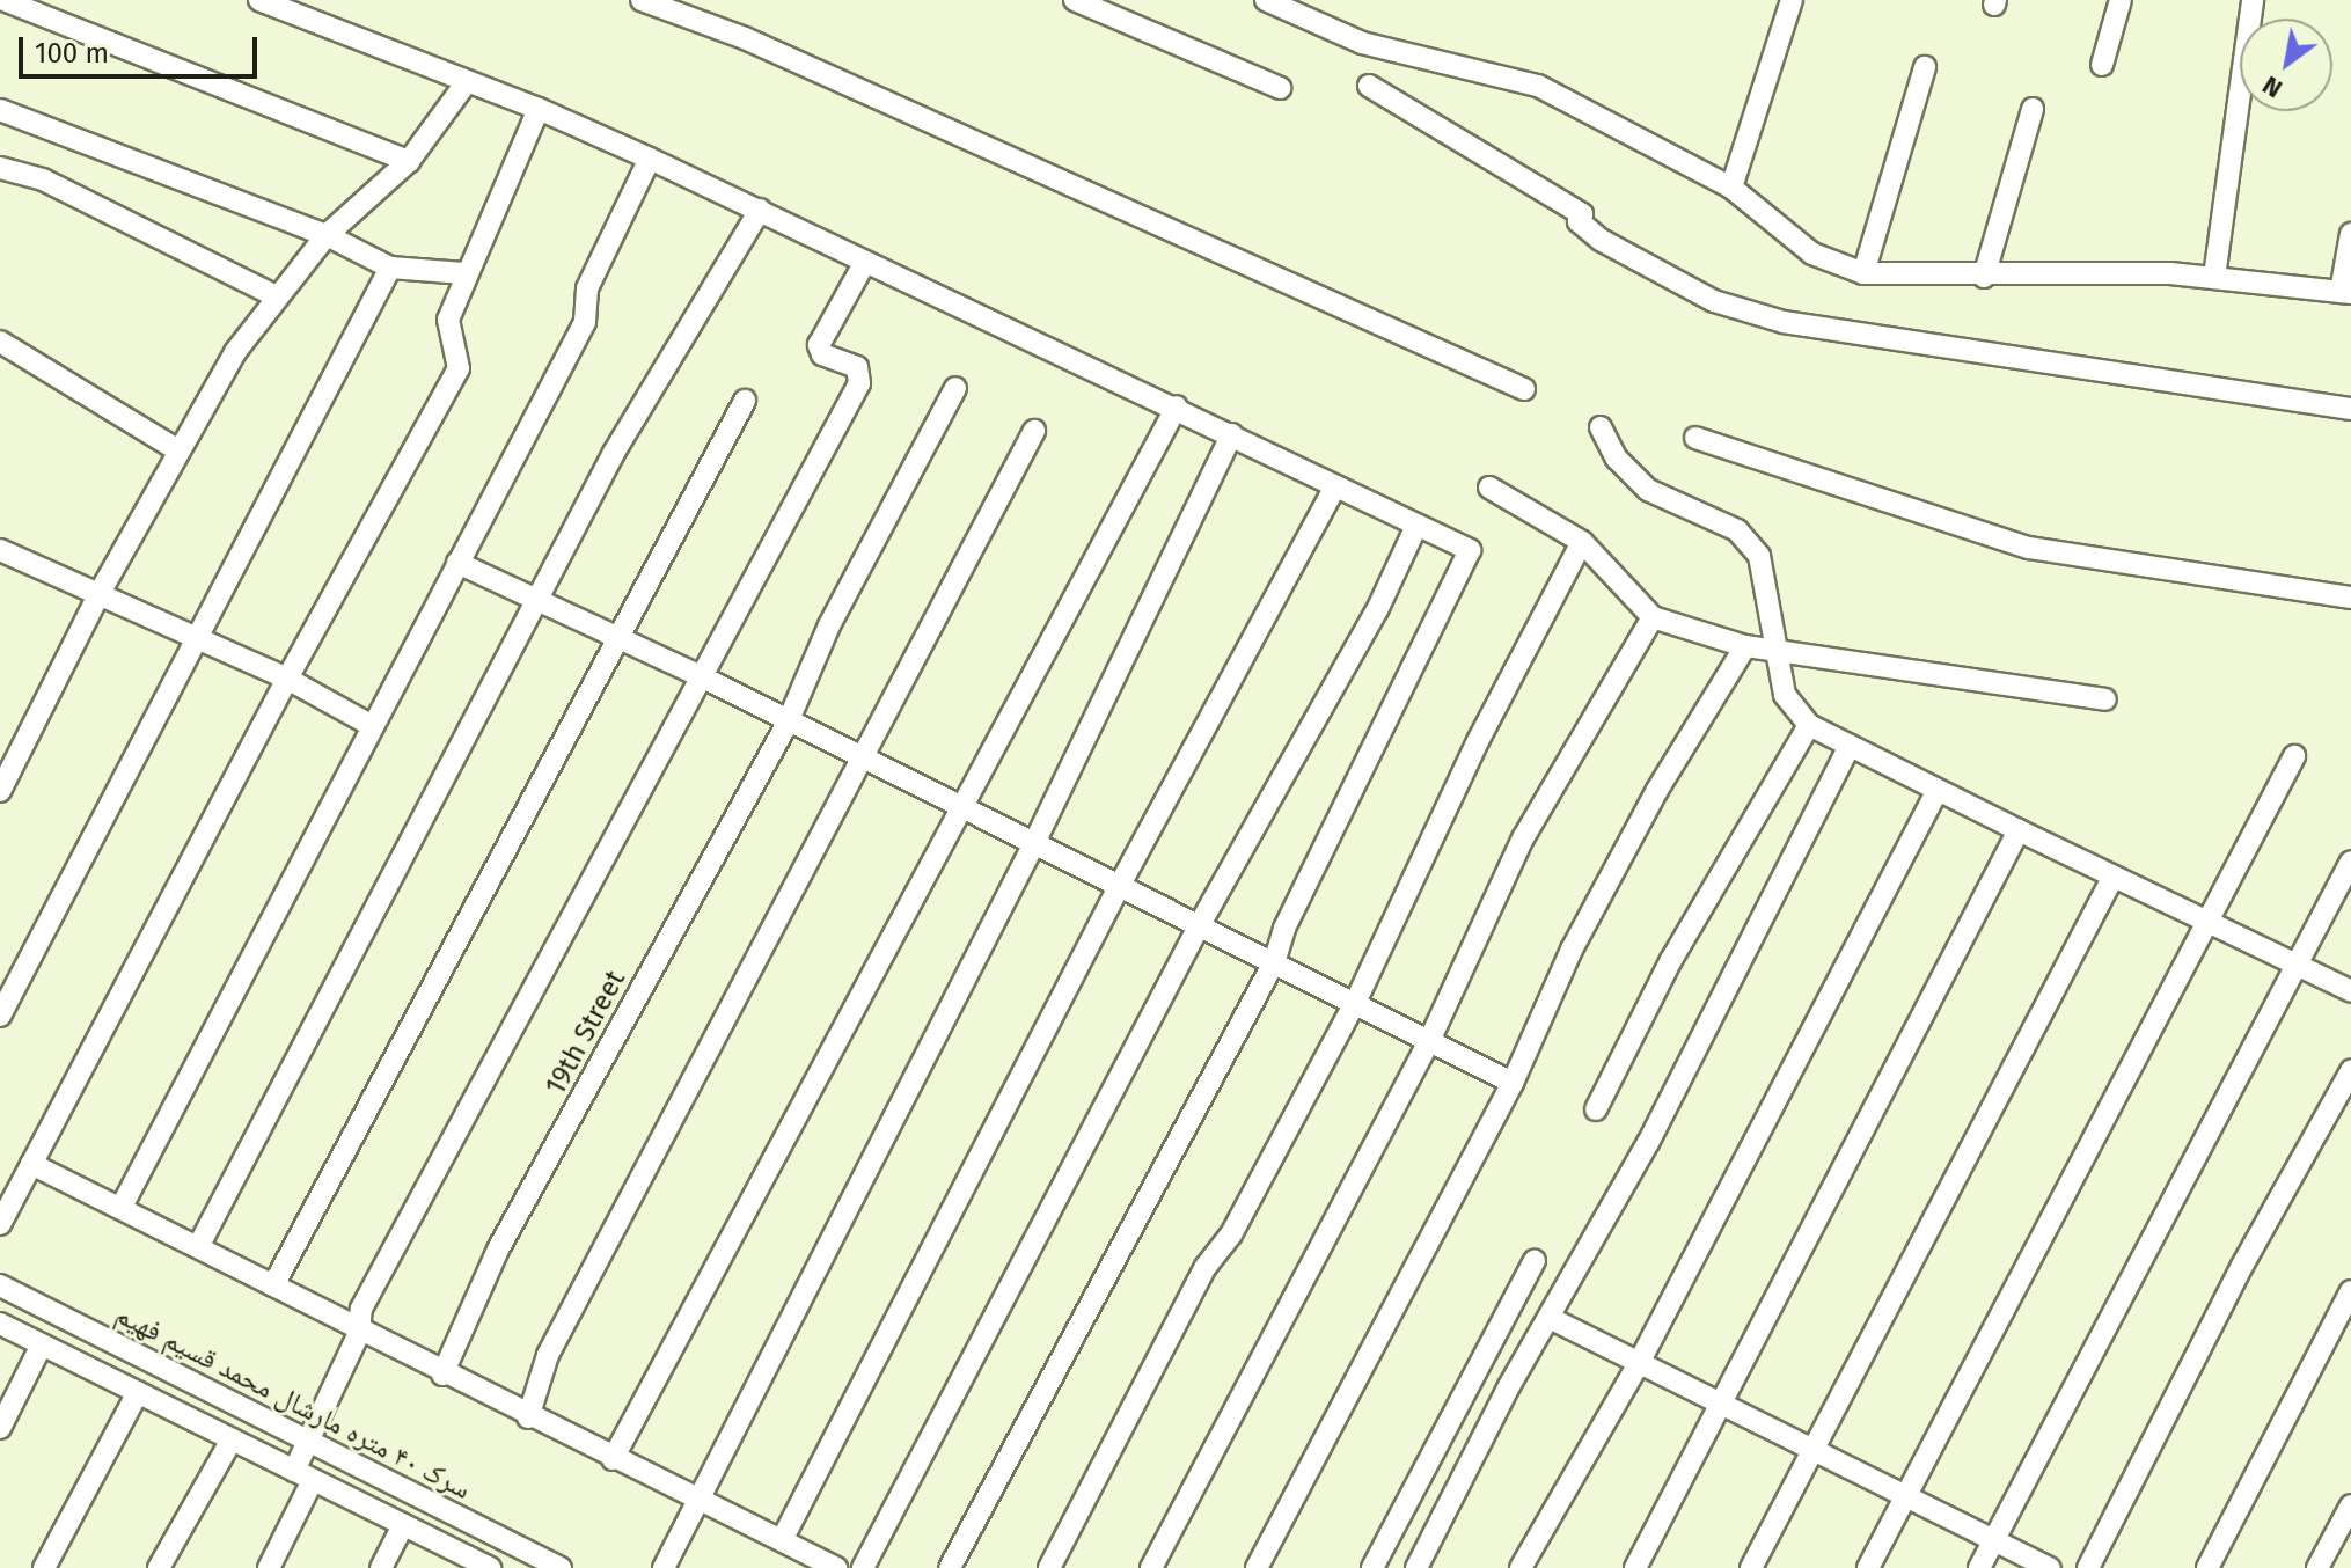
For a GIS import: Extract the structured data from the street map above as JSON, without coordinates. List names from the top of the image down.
{
  "streets": {
    "street": ["19th Street", "سرک ۴۰ متره مارشال محمد قسیم فهیم"]
  },
  "scale_bar": "100 m",
  "north": "bottom left"
}
